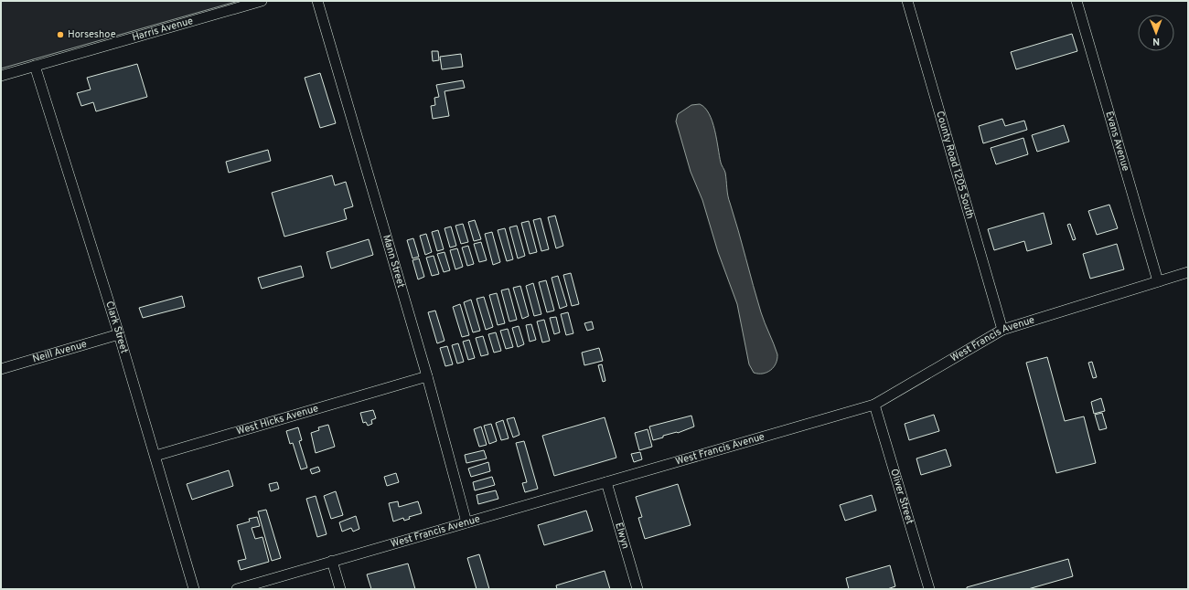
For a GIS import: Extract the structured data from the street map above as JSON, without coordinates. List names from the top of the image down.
{
  "streets": {
    "street": [
      "Harris Avenue",
      "Evans Avenue",
      "County Road 1205 South",
      "Mann Street",
      "Clark Street",
      "West Francis Avenue",
      "Neill Avenue",
      "West Hicks Avenue",
      "Oliver Street",
      "Elwyn"
    ]
  },
  "crossings": [
    ["Harris Avenue", "Clark Street"],
    ["Evans Avenue", "West Francis Avenue"],
    ["County Road 1205 South", "West Francis Avenue"],
    ["Mann Street", "West Francis Avenue"],
    ["Mann Street", "West Hicks Avenue"],
    ["Clark Street", "Neill Avenue"],
    ["Clark Street", "West Hicks Avenue"],
    ["West Francis Avenue", "Oliver Street"],
    ["West Francis Avenue", "Elwyn"]
  ],
  "places": ["Horseshoe"],
  "north": "bottom"
}
